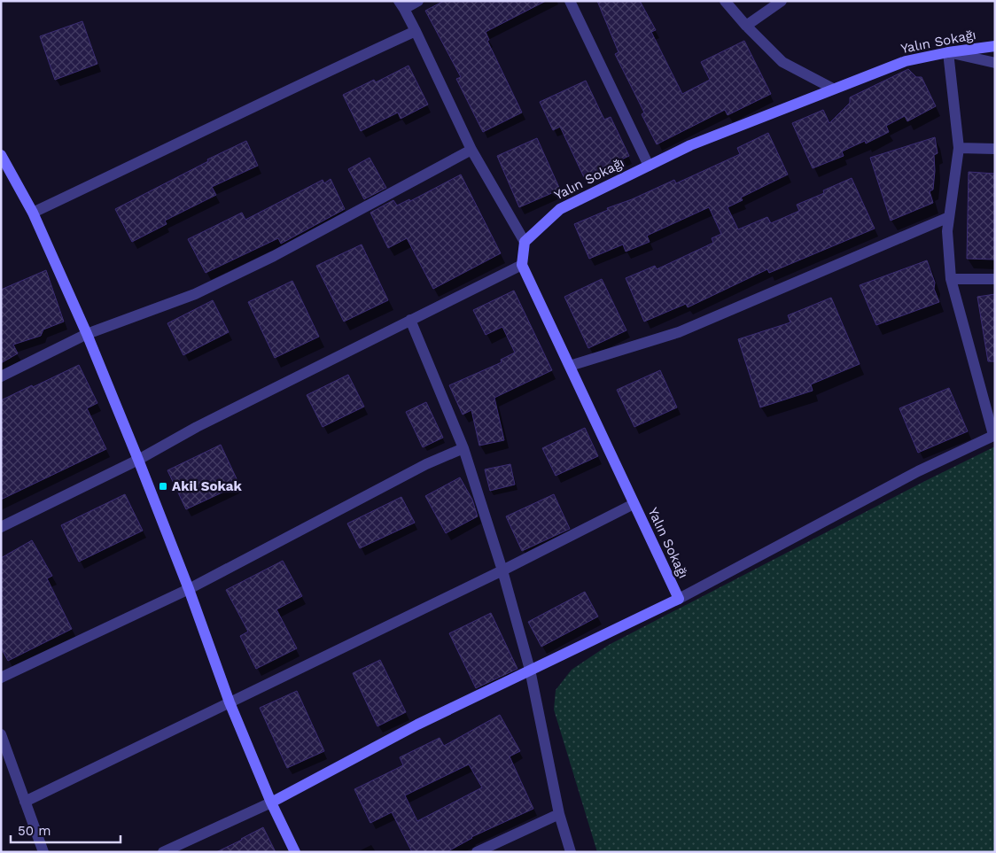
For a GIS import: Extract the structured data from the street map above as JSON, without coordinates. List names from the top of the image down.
{
  "streets": {
    "street": ["Yalın Sokağı"]
  },
  "places": {
    "transit": ["Akil Sokak"]
  },
  "scale_bar": "50 m"
}
